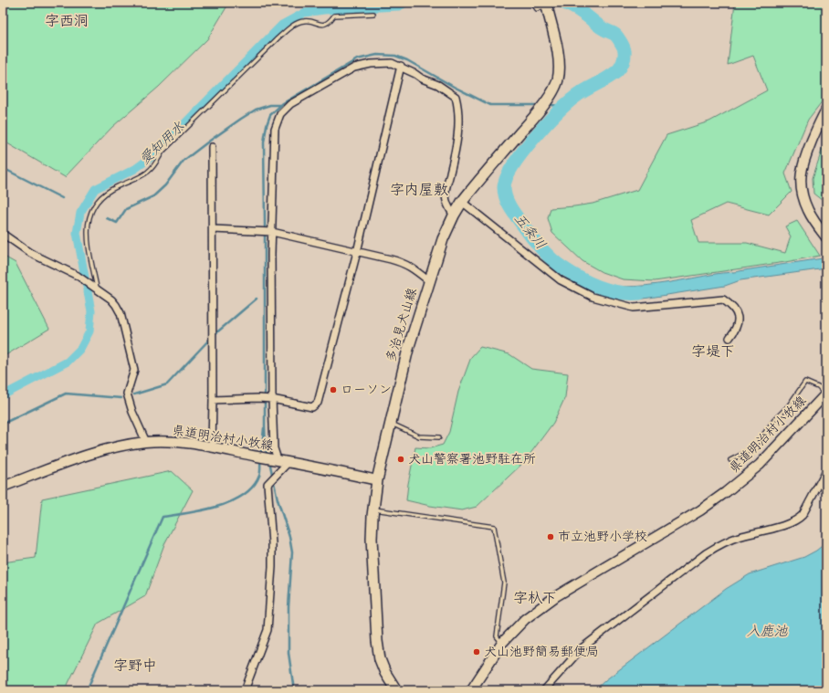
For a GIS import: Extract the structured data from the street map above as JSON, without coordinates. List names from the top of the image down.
{
  "streets": {
    "main road": ["多治見犬山線", "県道明治村小牧線"]
  },
  "crossings": [
    ["多治見犬山線", "県道明治村小牧線"]
  ],
  "districts": [
    "字西洞",
    "字内屋敷",
    "字堤下",
    "字杁下",
    "字野中"
  ],
  "water": ["愛知用水", "五条川", "入鹿池"],
  "places": [
    "ローソン",
    "犬山警察署池野駐在所",
    "市立池野小学校",
    "犬山池野簡易郵便局"
  ]
}
